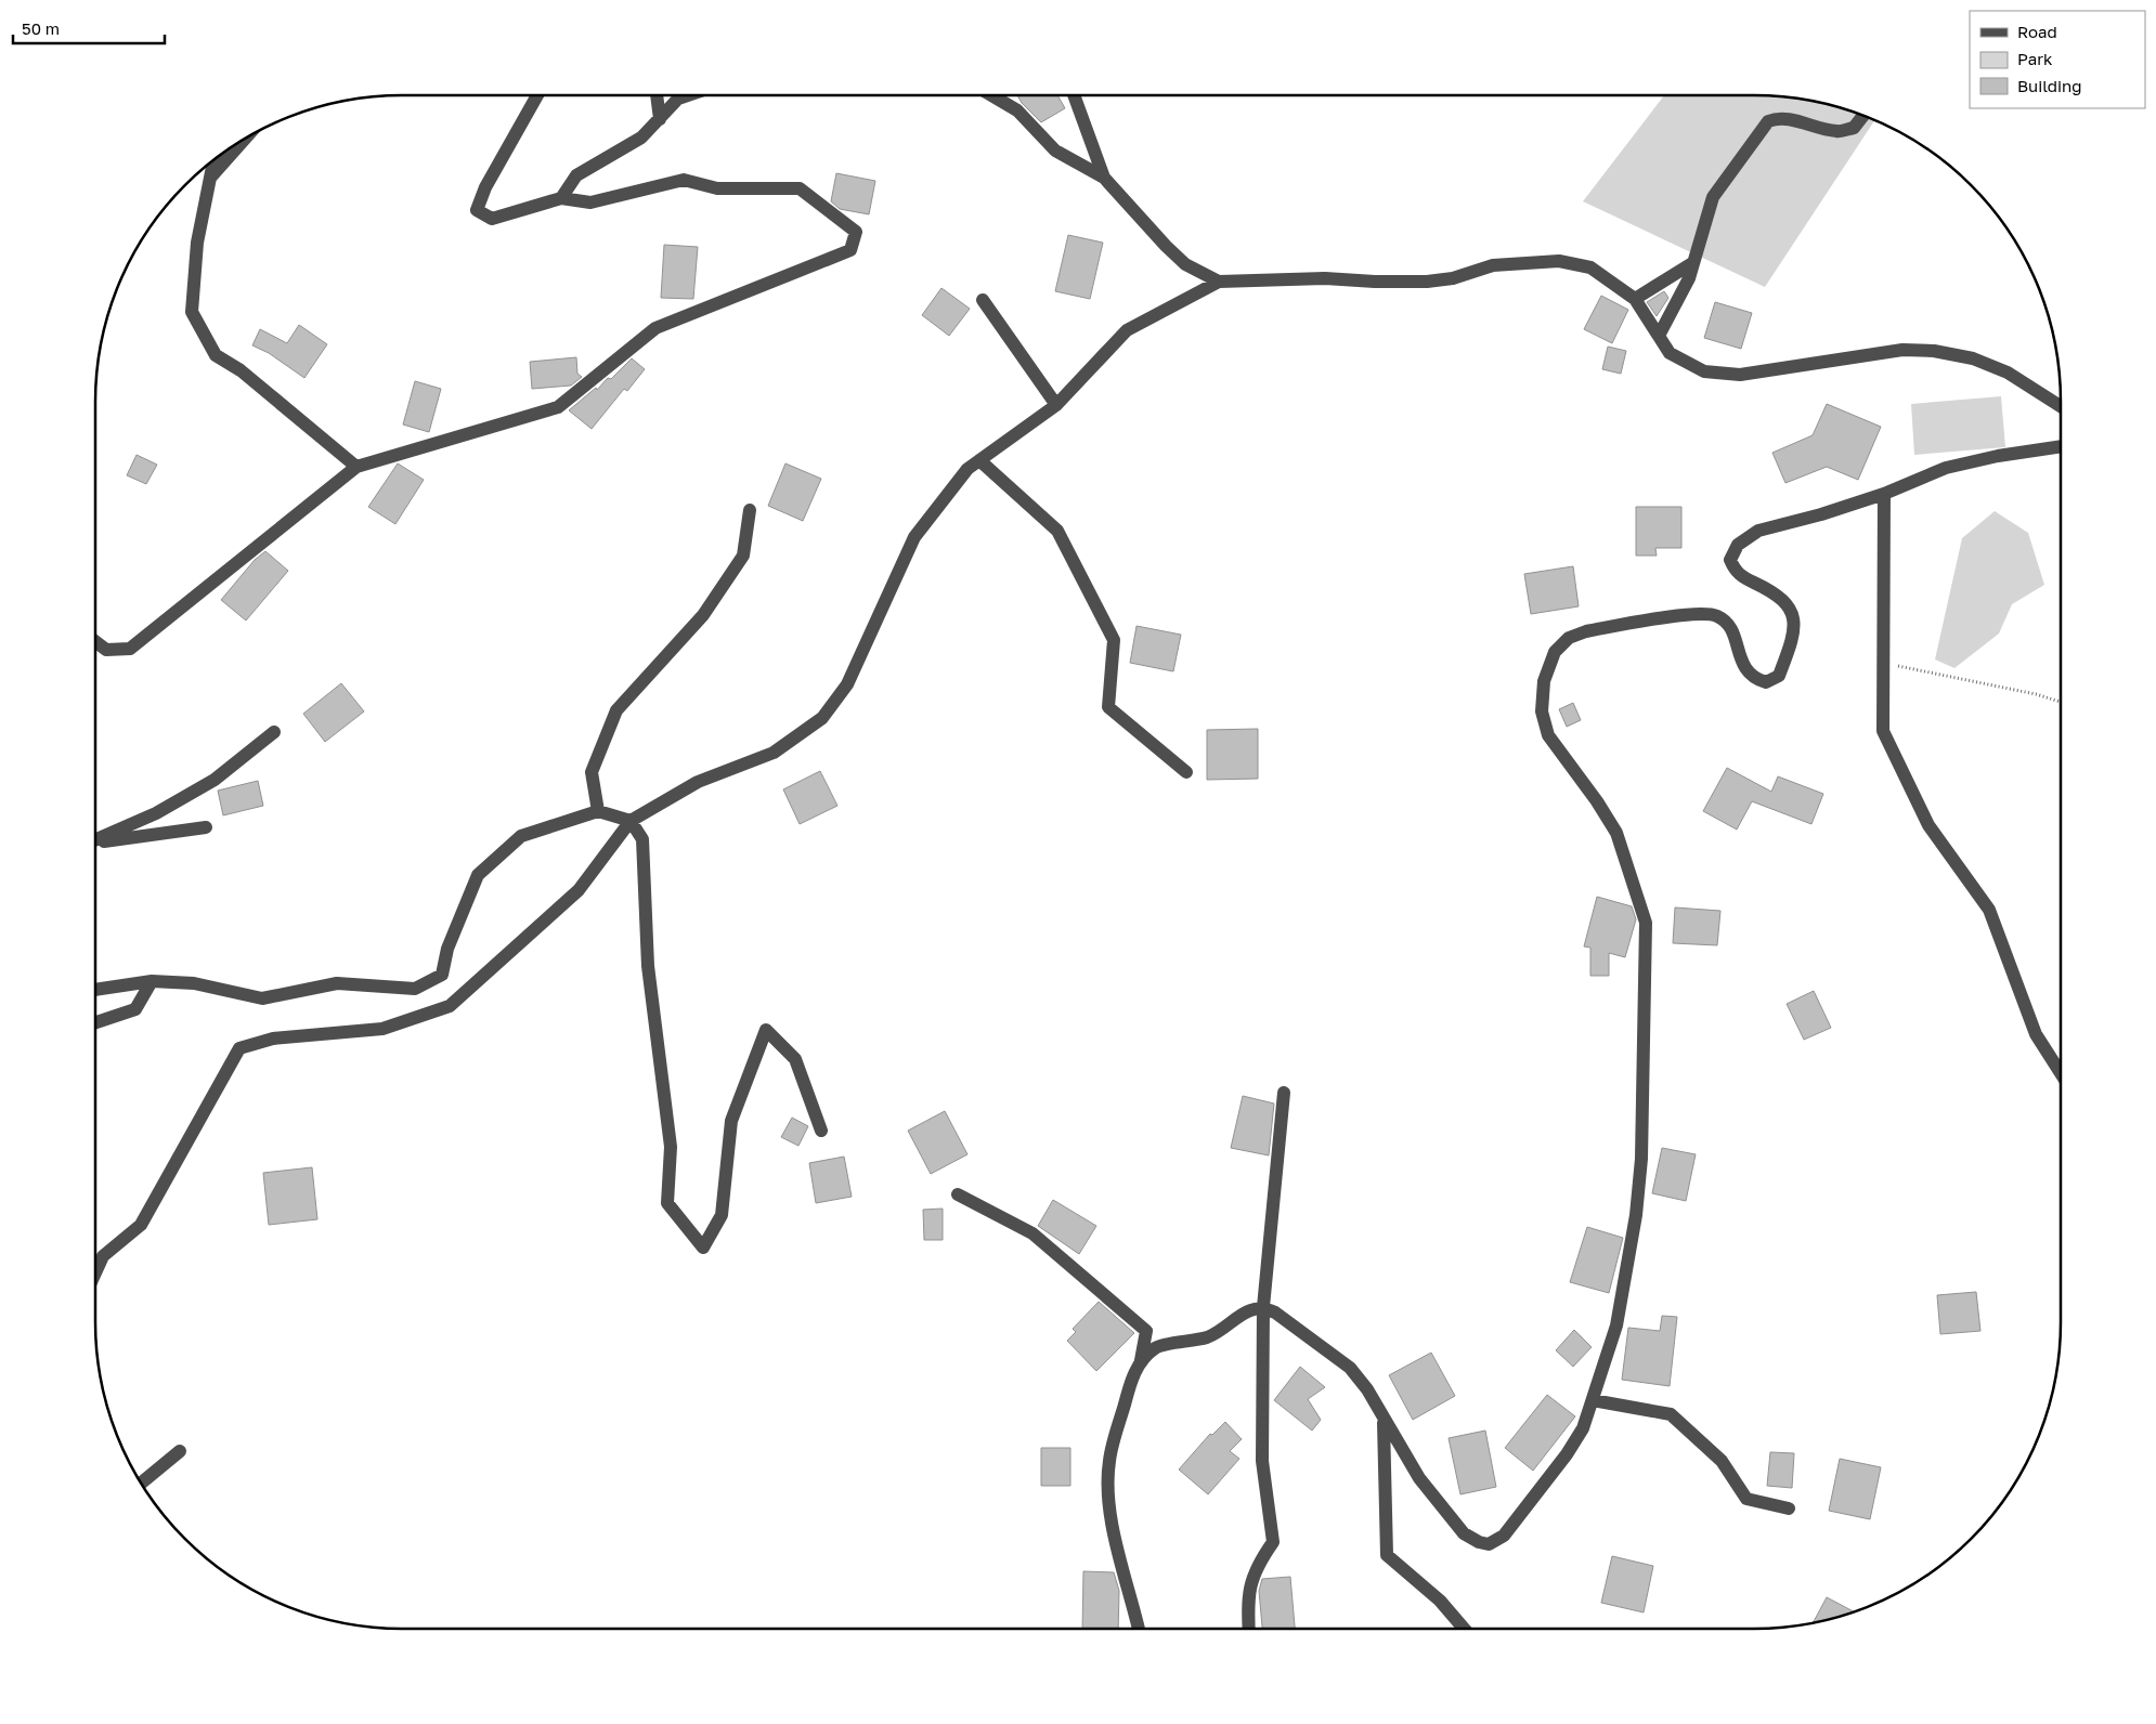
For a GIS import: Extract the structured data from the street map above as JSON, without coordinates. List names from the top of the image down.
{
  "legend": ["Road", "Park", "Building"],
  "scale_bar": "50 m"
}
